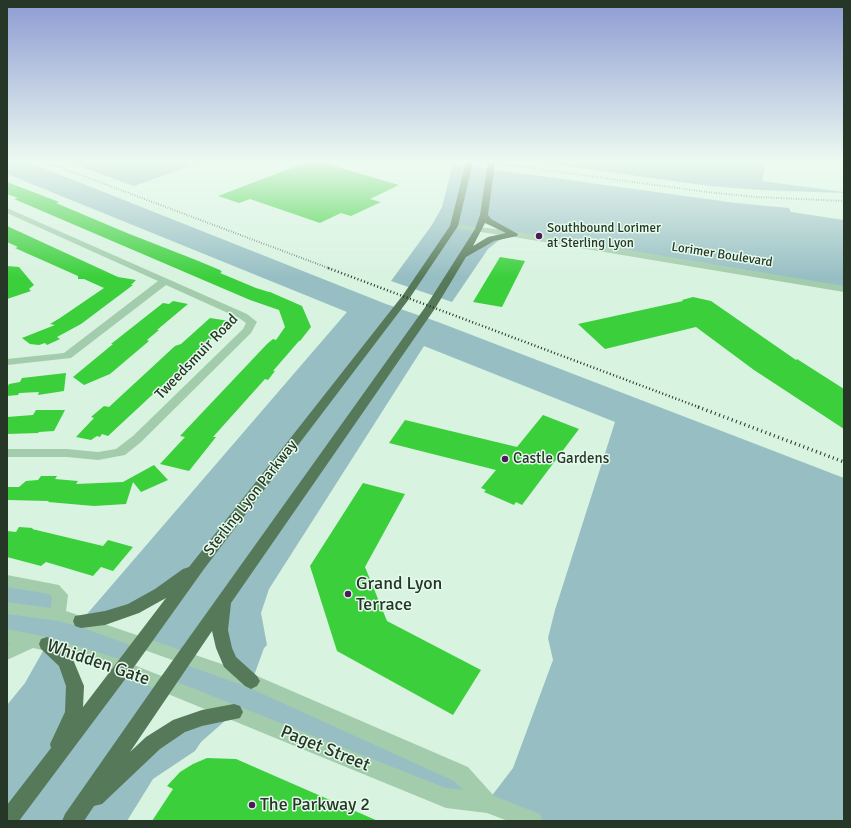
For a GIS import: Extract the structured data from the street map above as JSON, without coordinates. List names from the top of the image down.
{
  "streets": {
    "main road": ["Sterling Lyon Parkway"],
    "street": [
      "Lorimer Boulevard",
      "Tweedsmuir Road",
      "Whidden Gate",
      "Paget Street"
    ]
  },
  "crossings": [
    ["Lorimer Boulevard", "Sterling Lyon Parkway"],
    ["Sterling Lyon Parkway", "Whidden Gate"],
    ["Whidden Gate", "Paget Street"]
  ],
  "places": [
    "Southbound Lorimer at Sterling Lyon",
    "Castle Gardens",
    "Grand Lyon Terrace",
    "The Parkway 2"
  ]
}
